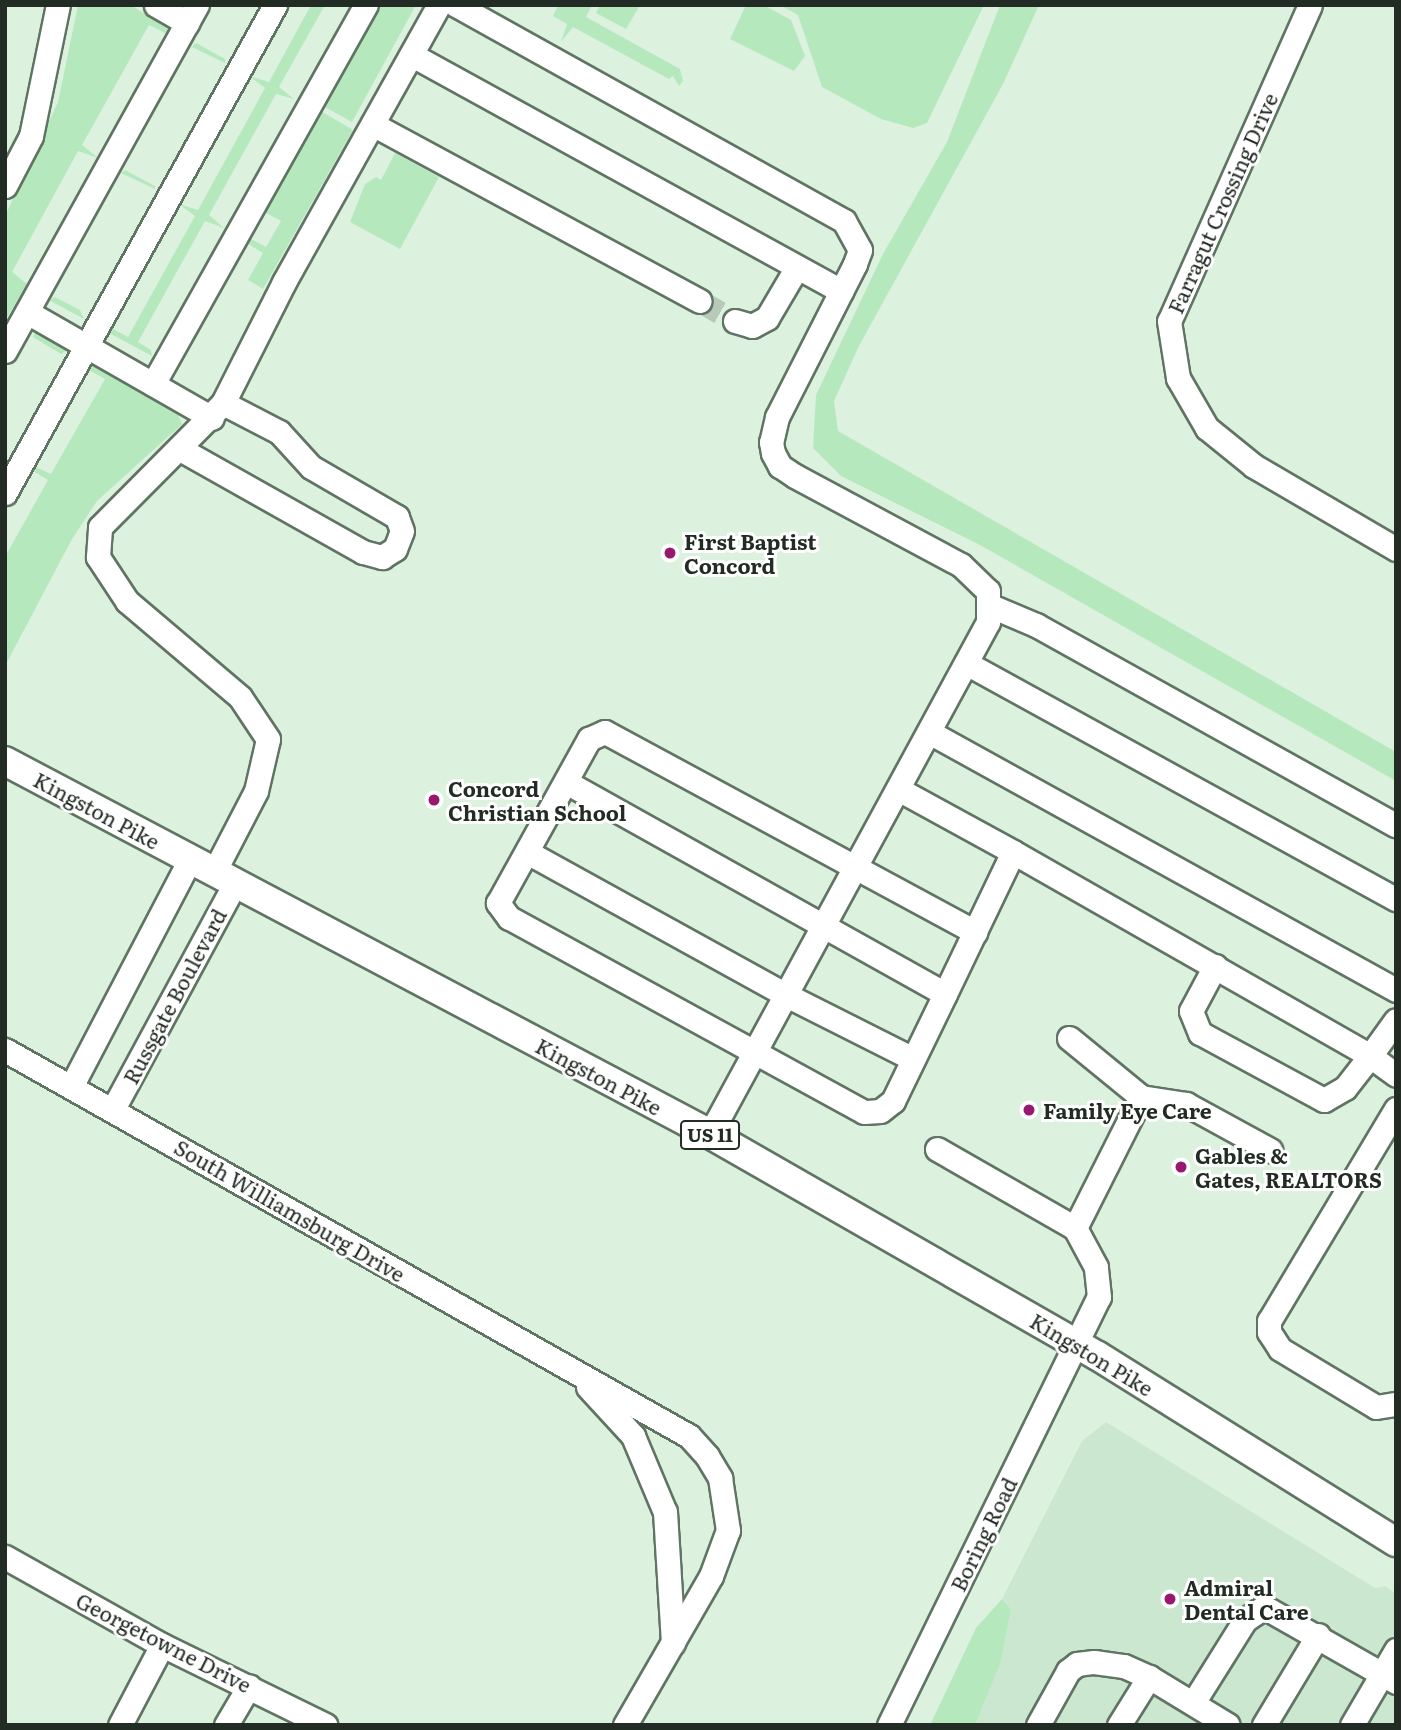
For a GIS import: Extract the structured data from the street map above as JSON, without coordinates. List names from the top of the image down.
{
  "streets": {
    "main road": ["Kingston Pike", "US 11"],
    "street": [
      "Farragut Crossing Drive",
      "Russgate Boulevard",
      "South Williamsburg Drive",
      "Boring Road",
      "Georgetowne Drive"
    ]
  },
  "crossings": [
    ["Kingston Pike", "Russgate Boulevard"],
    ["Kingston Pike", "Boring Road"],
    ["Russgate Boulevard", "South Williamsburg Drive"]
  ],
  "places": [
    "First Baptist Concord",
    "Concord Christian School",
    "Family Eye Care",
    "Gables & Gates, REALTORS",
    "Admiral Dental Care"
  ]
}
